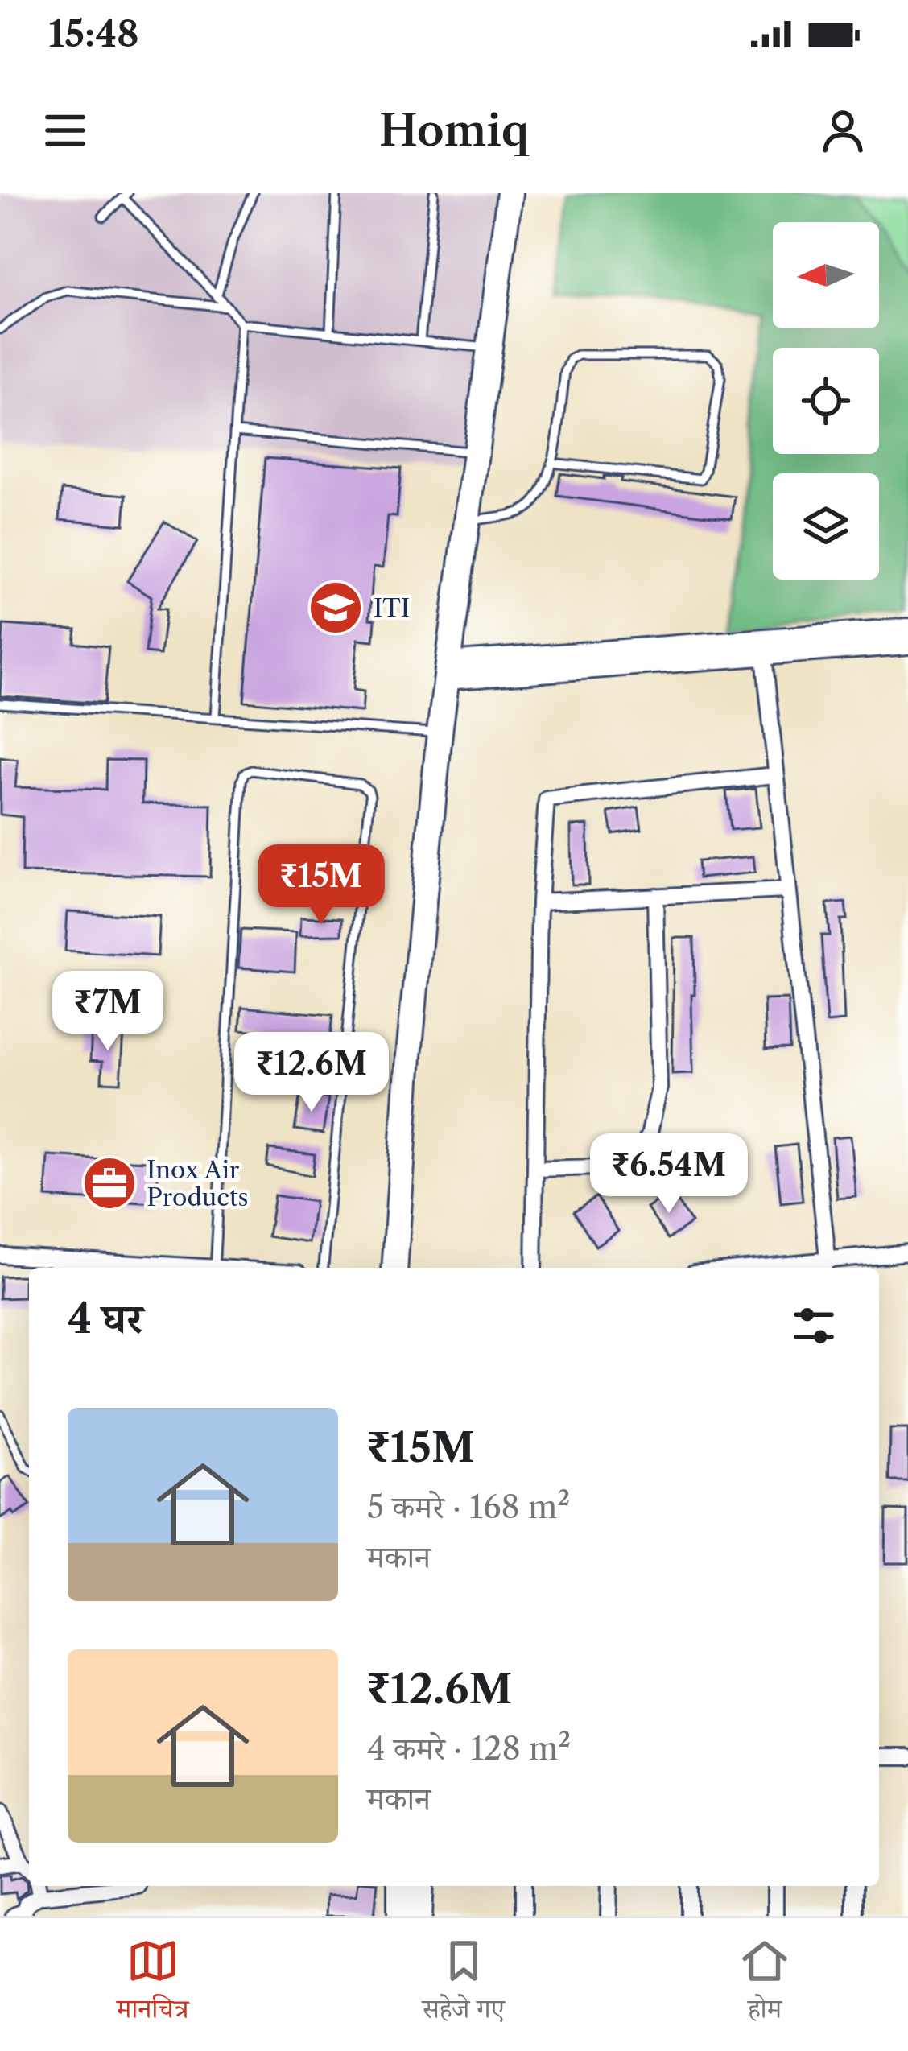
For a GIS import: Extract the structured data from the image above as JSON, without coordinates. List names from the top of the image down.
{
  "places": {
    "school or university": ["ITI"],
    "office": ["Inox Air Products"]
  },
  "north": "left",
  "page": {
    "status": "15:48",
    "header": "Homiq",
    "price": [
      "₹15M",
      "₹7M",
      "₹12.6M",
      "₹6.54M"
    ],
    "heading": "4 घर",
    "list": [
      {
        "name": "₹15M",
        "note": "5 कमरे · 168 m² · मकान"
      },
      {
        "name": "₹12.6M",
        "note": "4 कमरे · 128 m² · मकान"
      }
    ],
    "tabs": ["मानचित्र", "सहेजे गए", "होम"]
  }
}
